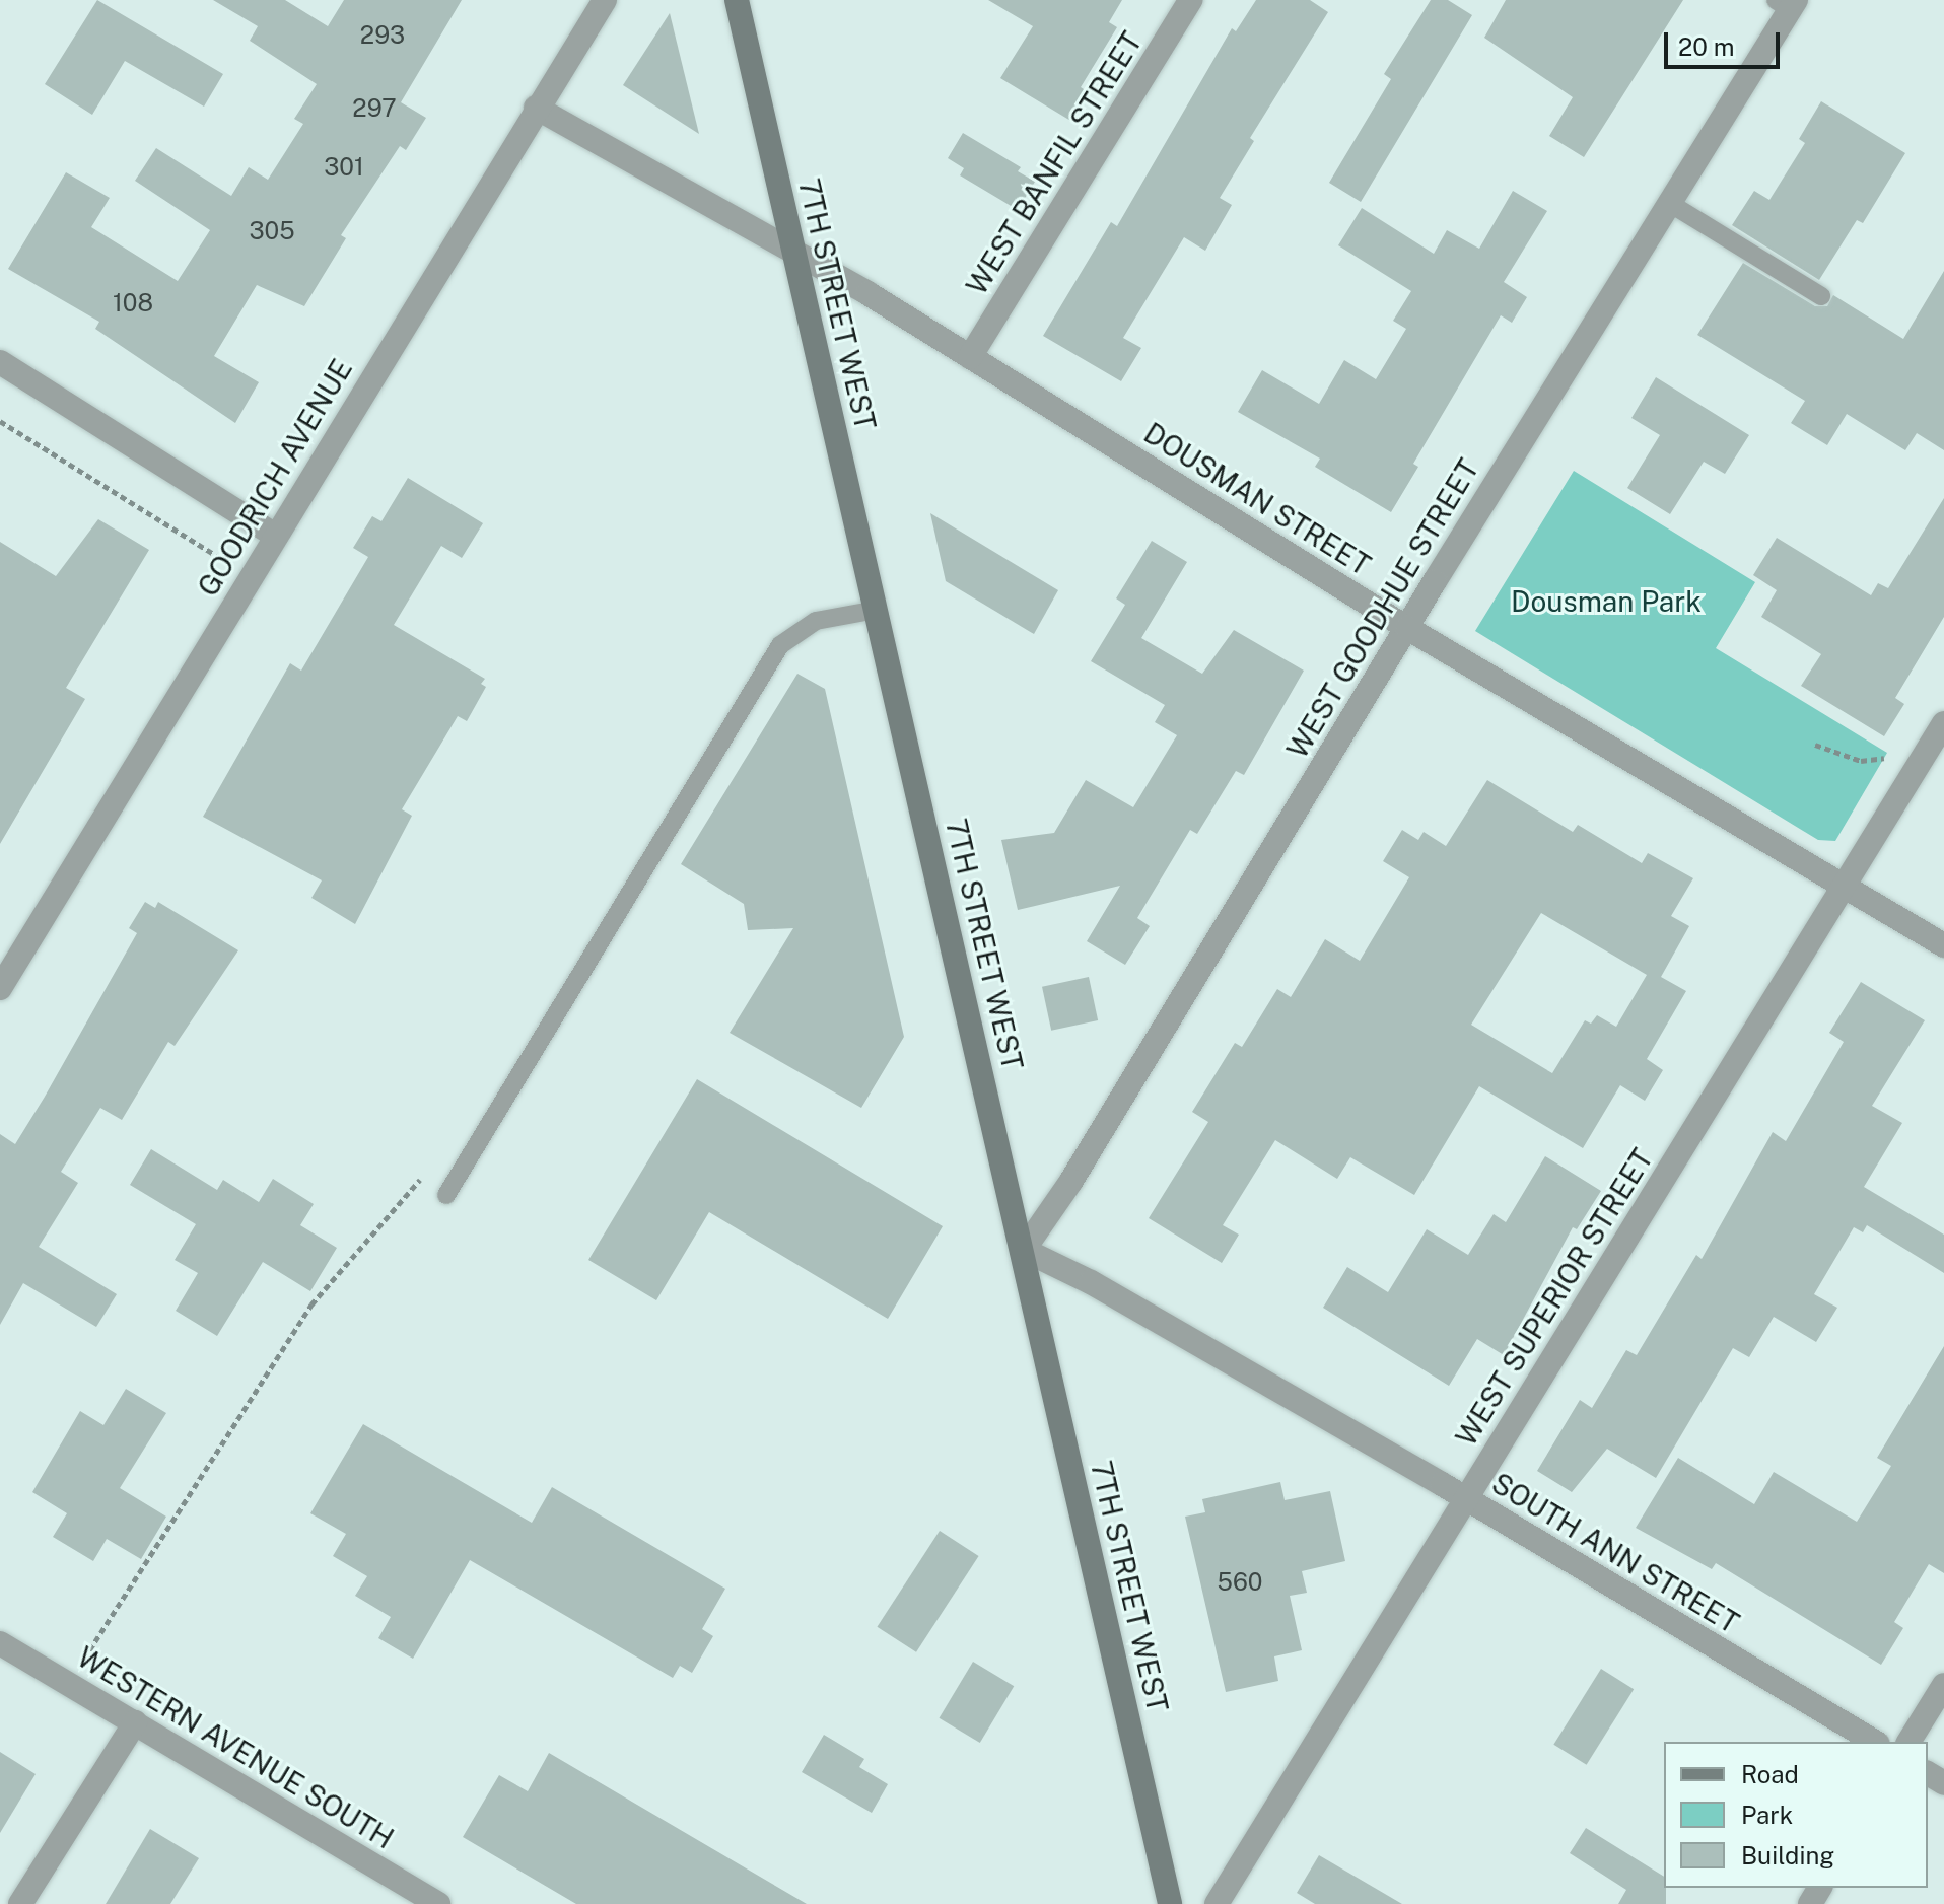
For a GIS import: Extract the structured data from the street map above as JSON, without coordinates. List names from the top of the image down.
{
  "streets": {
    "main road": ["7TH STREET WEST"],
    "street": [
      "WEST BANFIL STREET",
      "GOODRICH AVENUE",
      "DOUSMAN STREET",
      "WEST GOODHUE STREET",
      "WEST SUPERIOR STREET",
      "SOUTH ANN STREET",
      "WESTERN AVENUE SOUTH"
    ]
  },
  "crossings": [
    ["WEST BANFIL STREET", "DOUSMAN STREET"],
    ["7TH STREET WEST", "DOUSMAN STREET"],
    ["7TH STREET WEST", "WEST GOODHUE STREET"],
    ["7TH STREET WEST", "SOUTH ANN STREET"],
    ["GOODRICH AVENUE", "DOUSMAN STREET"],
    ["DOUSMAN STREET", "WEST GOODHUE STREET"],
    ["DOUSMAN STREET", "WEST SUPERIOR STREET"],
    ["WEST GOODHUE STREET", "SOUTH ANN STREET"],
    ["WEST SUPERIOR STREET", "SOUTH ANN STREET"]
  ],
  "parks": ["Dousman Park"],
  "house_numbers": [
    "293",
    "297",
    "301",
    "305",
    "108",
    "560"
  ],
  "legend": ["Road", "Park", "Building"],
  "scale_bar": "20 m"
}
